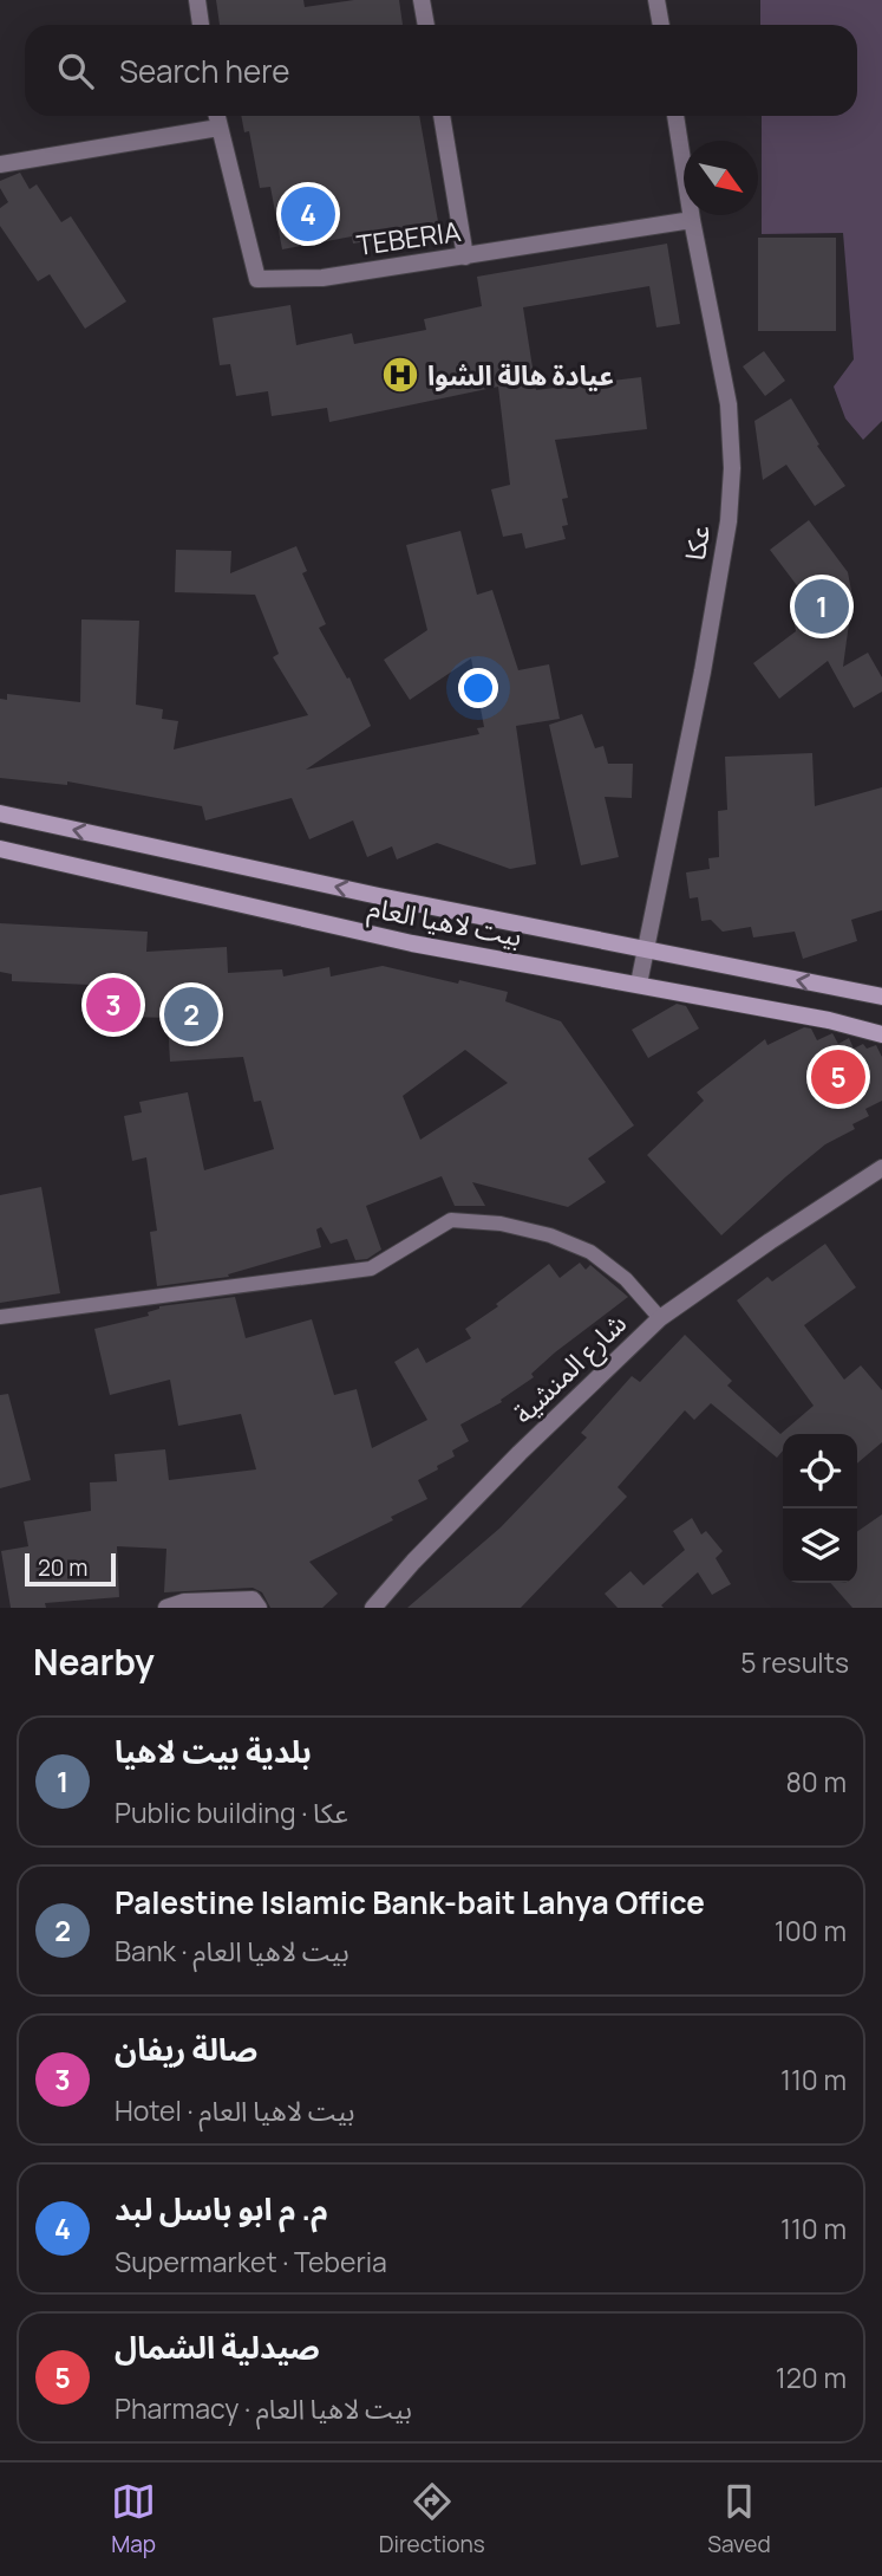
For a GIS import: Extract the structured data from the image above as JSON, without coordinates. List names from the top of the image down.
{
  "streets": {
    "main road": ["بيت لاهيا العام"],
    "street": ["TEBERIA", "عكا", "شارع المنشية"]
  },
  "crossings": [
    ["TEBERIA", "عكا"],
    ["عكا", "بيت لاهيا العام"]
  ],
  "places": {
    "hospital": ["عيادة هالة الشوا"]
  },
  "scale_bar": "20 m",
  "north": "bottom right",
  "page": {
    "search": "Search here",
    "pins": [
      "4",
      "1",
      "3",
      "2",
      "5"
    ],
    "scale": "20 m",
    "heading": ["Nearby", "5 results"],
    "list": [
      {
        "mark": "1",
        "name": "بلدية بيت لاهيا",
        "note": "Public building · عكا",
        "value": "80 m"
      },
      {
        "mark": "2",
        "name": "Palestine Islamic Bank-bait Lahya Office",
        "note": "Bank · بيت لاهيا العام",
        "value": "100 m"
      },
      {
        "mark": "3",
        "name": "صالة ريفان",
        "note": "Hotel · بيت لاهيا العام",
        "value": "110 m"
      },
      {
        "mark": "4",
        "name": "م. م ابو باسل لبد",
        "note": "Supermarket · Teberia",
        "value": "110 m"
      },
      {
        "mark": "5",
        "name": "صيدلية الشمال",
        "note": "Pharmacy · بيت لاهيا العام",
        "value": "120 m"
      }
    ],
    "nav": ["Map", "Directions", "Saved"]
  }
}
